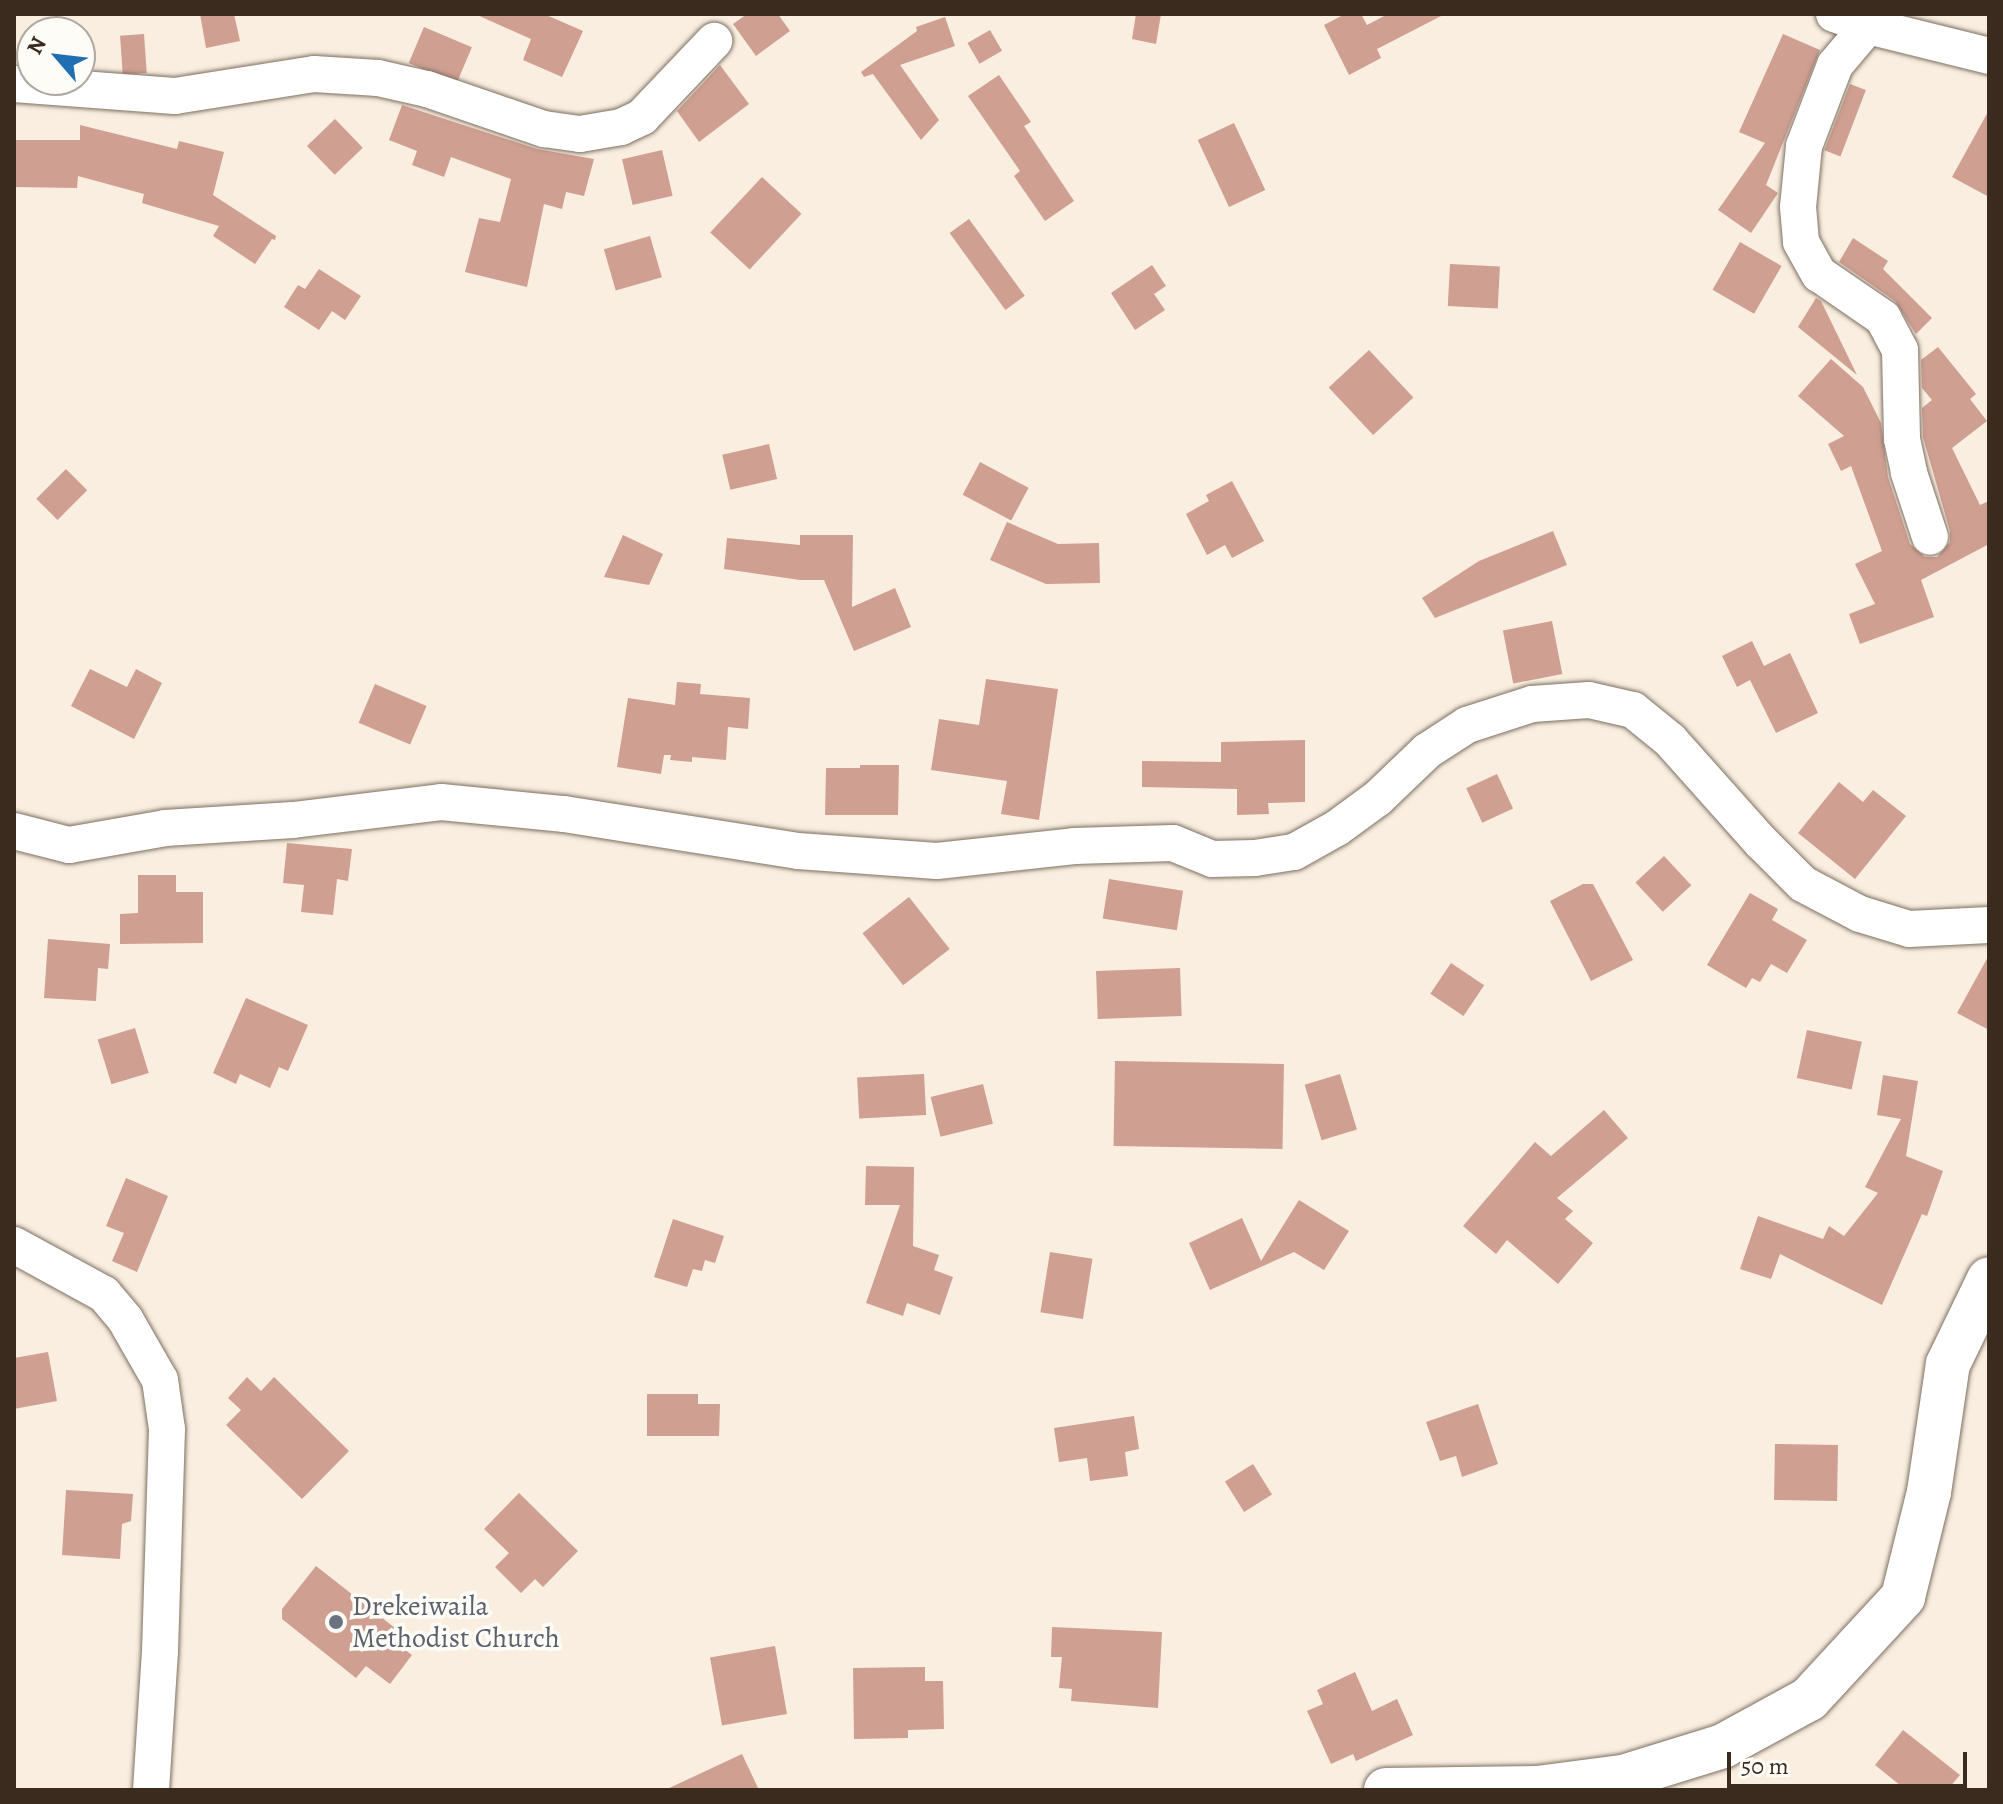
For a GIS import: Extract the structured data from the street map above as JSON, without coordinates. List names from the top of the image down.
{
  "places": ["Drekeiwaila Methodist Church"],
  "scale_bar": "50 m",
  "north": "top left"
}
